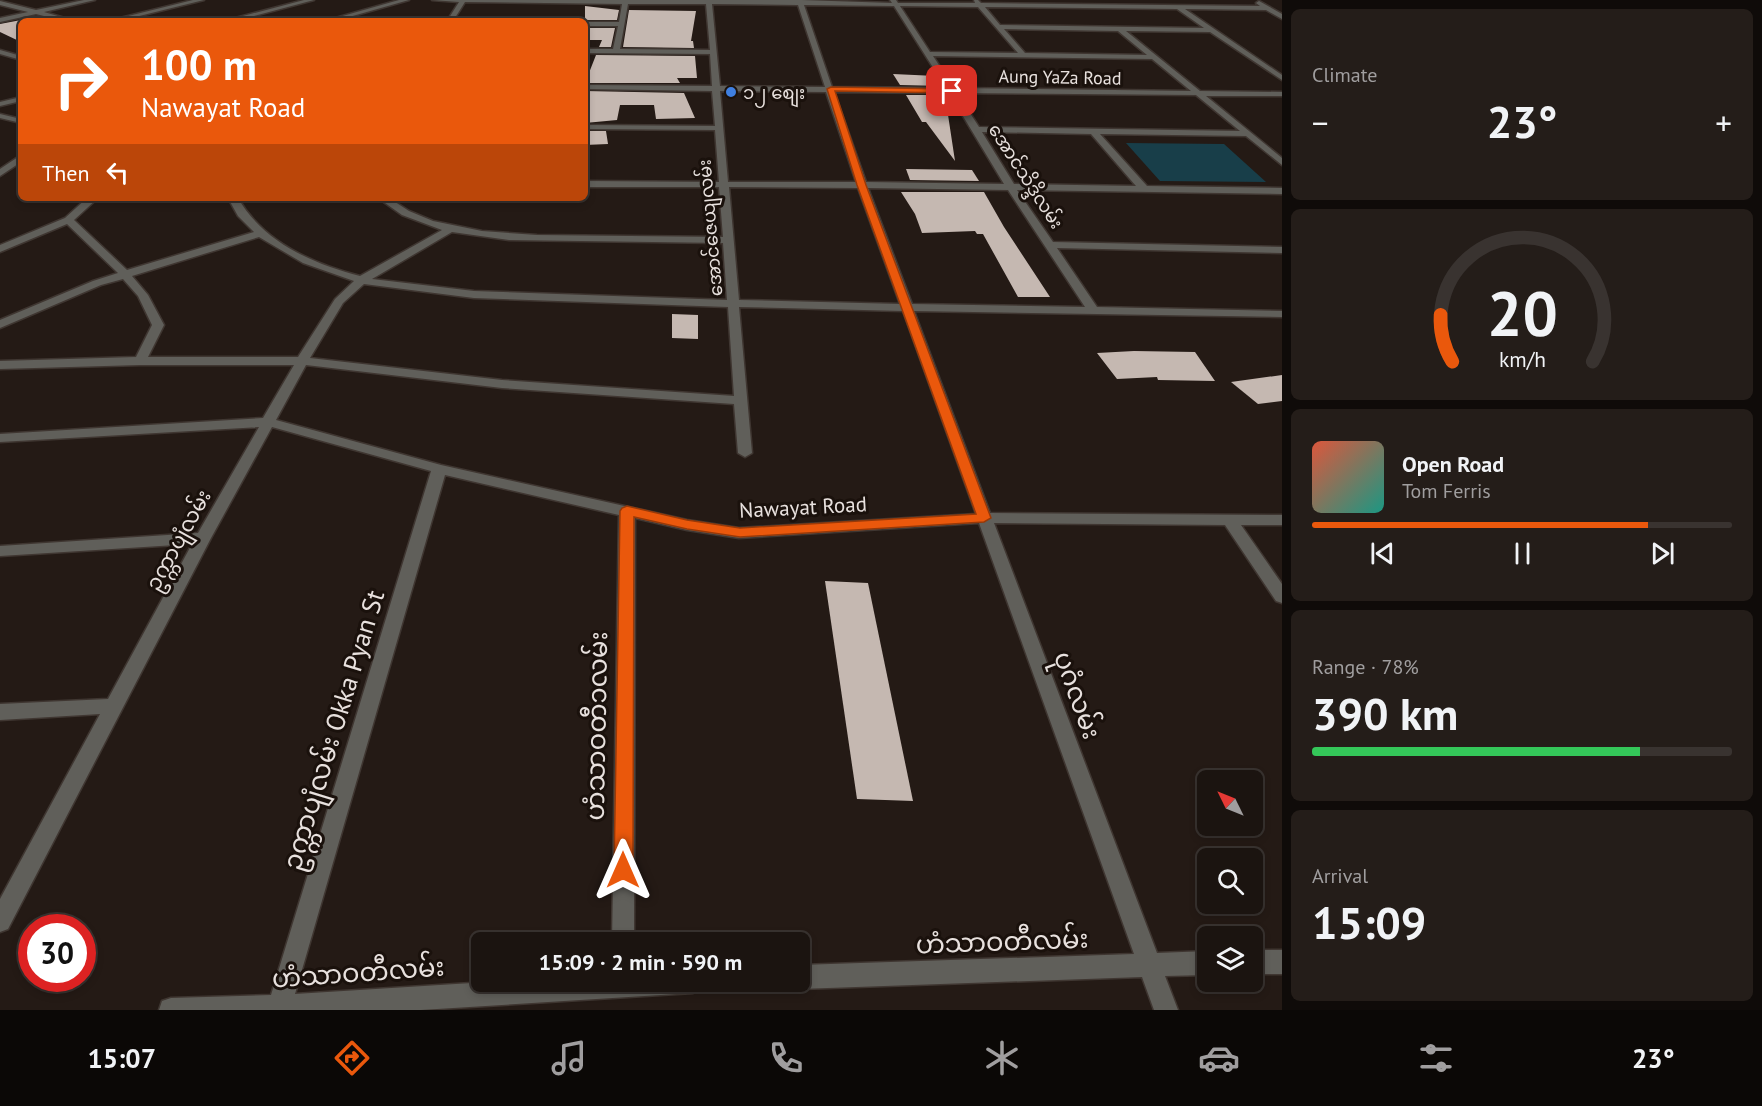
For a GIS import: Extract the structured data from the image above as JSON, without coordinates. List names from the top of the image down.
{
  "streets": {
    "street": [
      "Aung YaZa Road",
      "အောင်သိဒ္ဒိလမ်း",
      "အောင်ဇေယျလမ်း",
      "Nawayat Road",
      "ဥက္ကာပျံလမ်း",
      "ပုဂံလမ်း",
      "ဟံသာဝတီ၁လမ်း",
      "ဥက္ကာပျံလမ်း Okka Pyan St",
      "ဟံသာဝတီလမ်း"
    ]
  },
  "crossings": [
    ["Aung YaZa Road", "အောင်သိဒ္ဒိလမ်း"],
    ["Aung YaZa Road", "အောင်ဇေယျလမ်း"],
    ["Aung YaZa Road", "ပုဂံလမ်း"],
    ["Nawayat Road", "ဥက္ကာပျံလမ်း"],
    ["Nawayat Road", "ပုဂံလမ်း"],
    ["Nawayat Road", "ဟံသာဝတီ၁လမ်း"],
    ["Nawayat Road", "ဥက္ကာပျံလမ်း Okka Pyan St"],
    ["ပုဂံလမ်း", "ဟံသာဝတီလမ်း"],
    ["ဥက္ကာပျံလမ်း Okka Pyan St", "ဟံသာဝတီလမ်း"]
  ],
  "places": ["၁၂ စျေး"],
  "north": "top left",
  "page": {
    "tile": [
      "Climate",
      ["Range · 78%", "390 km"],
      ["Arrival", "15:09"]
    ],
    "turn": ["100 m", "Nawayat Road"],
    "heat": ["−", "23°", "+"],
    "then": "Then",
    "song": ["Open Road", "Tom Ferris"],
    "limit": "30",
    "trip": "15:09 · 2 min · 590 m",
    "tabs": ["15:07", "23°"],
    "gauge": ["20", "km/h"]
  }
}
